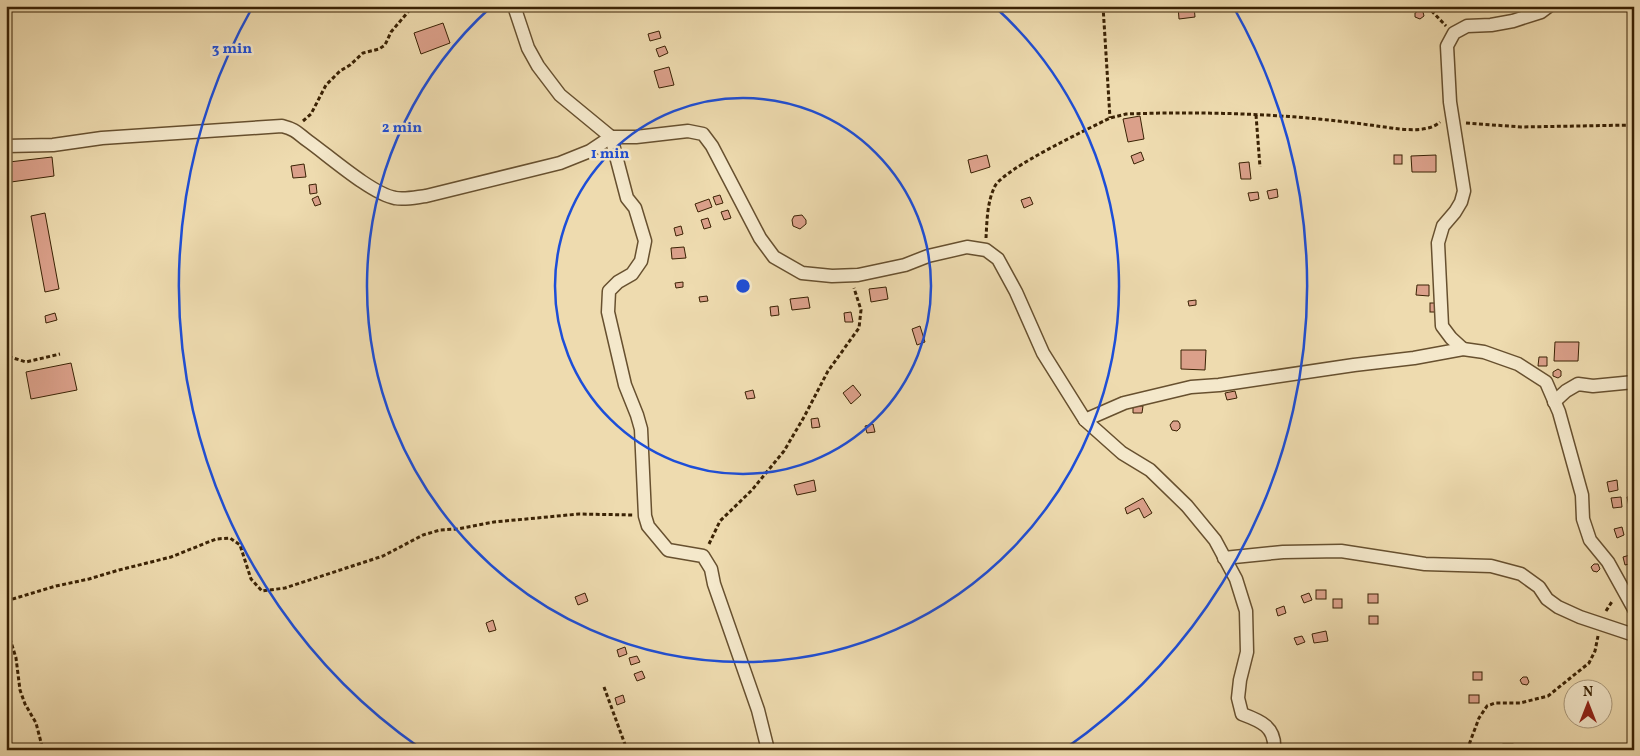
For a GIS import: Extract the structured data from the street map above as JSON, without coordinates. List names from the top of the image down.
{
  "north": "top",
  "rings": ["3 min", "2 min", "1 min"]
}
